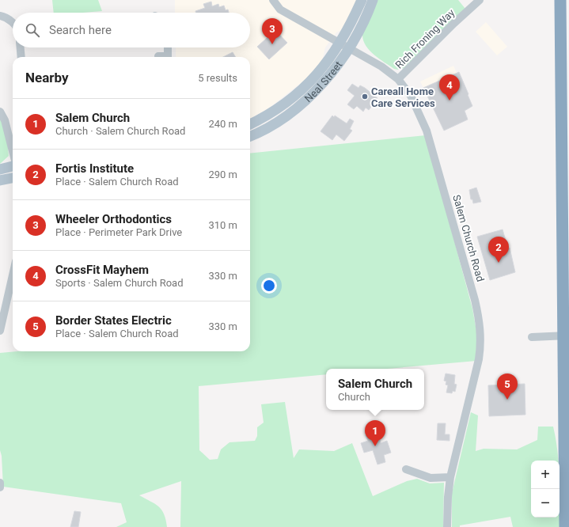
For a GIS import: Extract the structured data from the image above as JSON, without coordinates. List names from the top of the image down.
{
  "streets": {
    "main road": ["Neal Street"],
    "street": ["Rich Froning Way", "Salem Church Road"]
  },
  "crossings": [
    ["Rich Froning Way", "Salem Church Road"],
    ["Neal Street", "Salem Church Road"]
  ],
  "places": ["Careall Home Care Services"],
  "page": {
    "search": "Search here",
    "pins": [
      "3",
      "4",
      "2",
      "5",
      "1"
    ],
    "heading": ["Nearby", "5 results"],
    "list": [
      {
        "mark": "1",
        "name": "Salem Church",
        "note": "Church · Salem Church Road",
        "value": "240 m"
      },
      {
        "mark": "2",
        "name": "Fortis Institute",
        "note": "Place · Salem Church Road",
        "value": "290 m"
      },
      {
        "mark": "3",
        "name": "Wheeler Orthodontics",
        "note": "Place · Perimeter Park Drive",
        "value": "310 m"
      },
      {
        "mark": "4",
        "name": "CrossFit Mayhem",
        "note": "Sports · Salem Church Road",
        "value": "330 m"
      },
      {
        "mark": "5",
        "name": "Border States Electric",
        "note": "Place · Salem Church Road",
        "value": "330 m"
      }
    ],
    "popup": ["Salem Church", "Church"],
    "map_buttons": ["+", "−"]
  }
}
